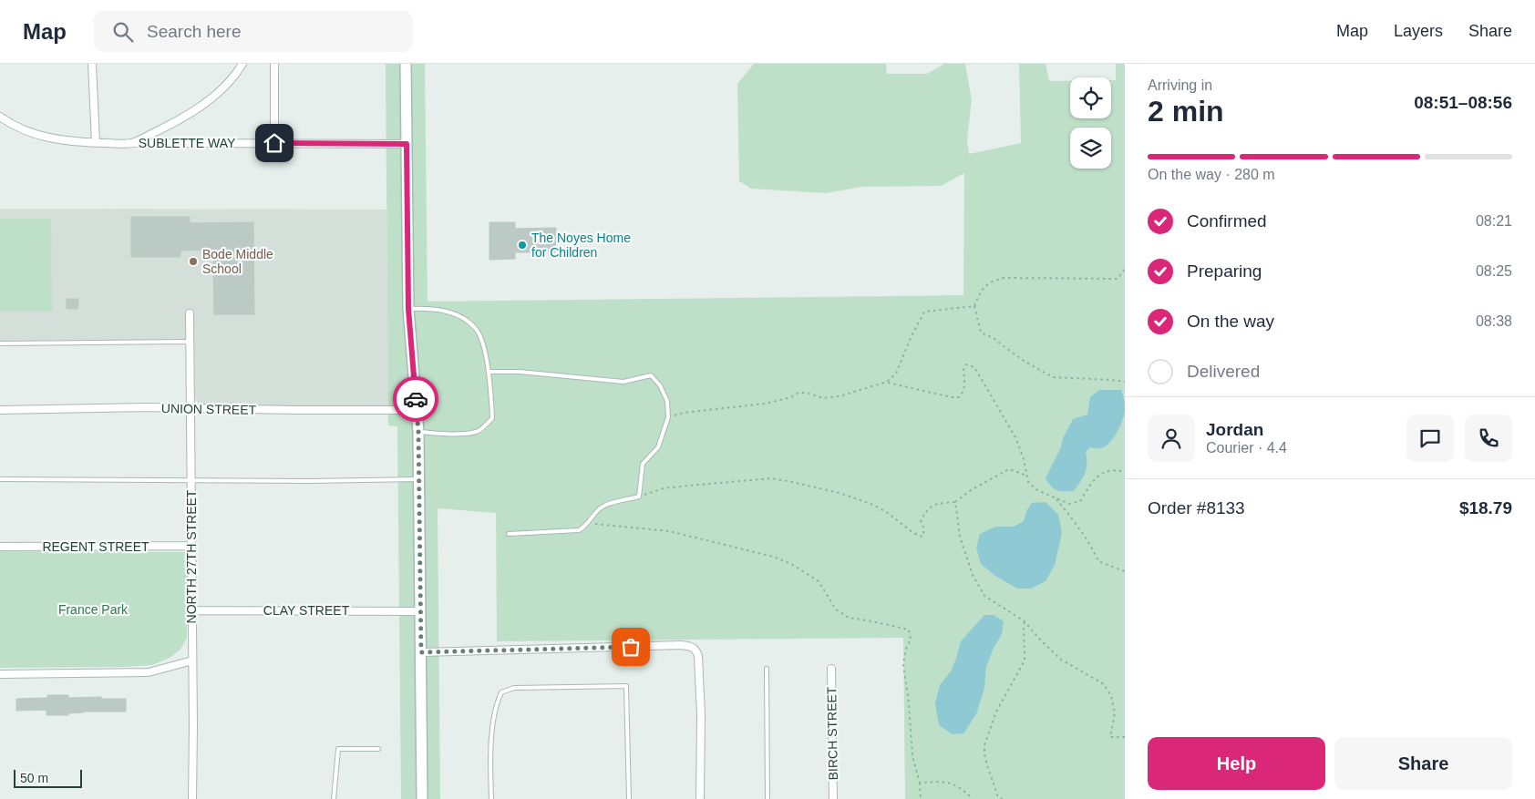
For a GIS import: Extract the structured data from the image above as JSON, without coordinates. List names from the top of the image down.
{
  "streets": {
    "street": [
      "SUBLETTE WAY",
      "UNION STREET",
      "REGENT STREET",
      "NORTH 27TH STREET",
      "CLAY STREET",
      "BIRCH STREET"
    ]
  },
  "crossings": [
    ["UNION STREET", "NORTH 27TH STREET"],
    ["REGENT STREET", "NORTH 27TH STREET"],
    ["NORTH 27TH STREET", "CLAY STREET"]
  ],
  "parks": ["France Park"],
  "places": ["The Noyes Home for Children", "Bode Middle School"],
  "scale_bar": "50 m",
  "page": {
    "header": "Map",
    "search": "Search here",
    "nav": ["Map", "Layers", "Share"],
    "heading": ["2 min", "Arriving in", "08:51–08:56"],
    "panel": [
      "Jordan",
      "Courier · 4.4",
      "Order #8133",
      "$18.79"
    ],
    "bar": "On the way · 280 m",
    "list": [
      ["Confirmed", "08:21"],
      ["Preparing", "08:25"],
      ["On the way", "08:38"],
      "Delivered"
    ],
    "buttons": ["Help", "Share"],
    "scale": "50 m"
  }
}
